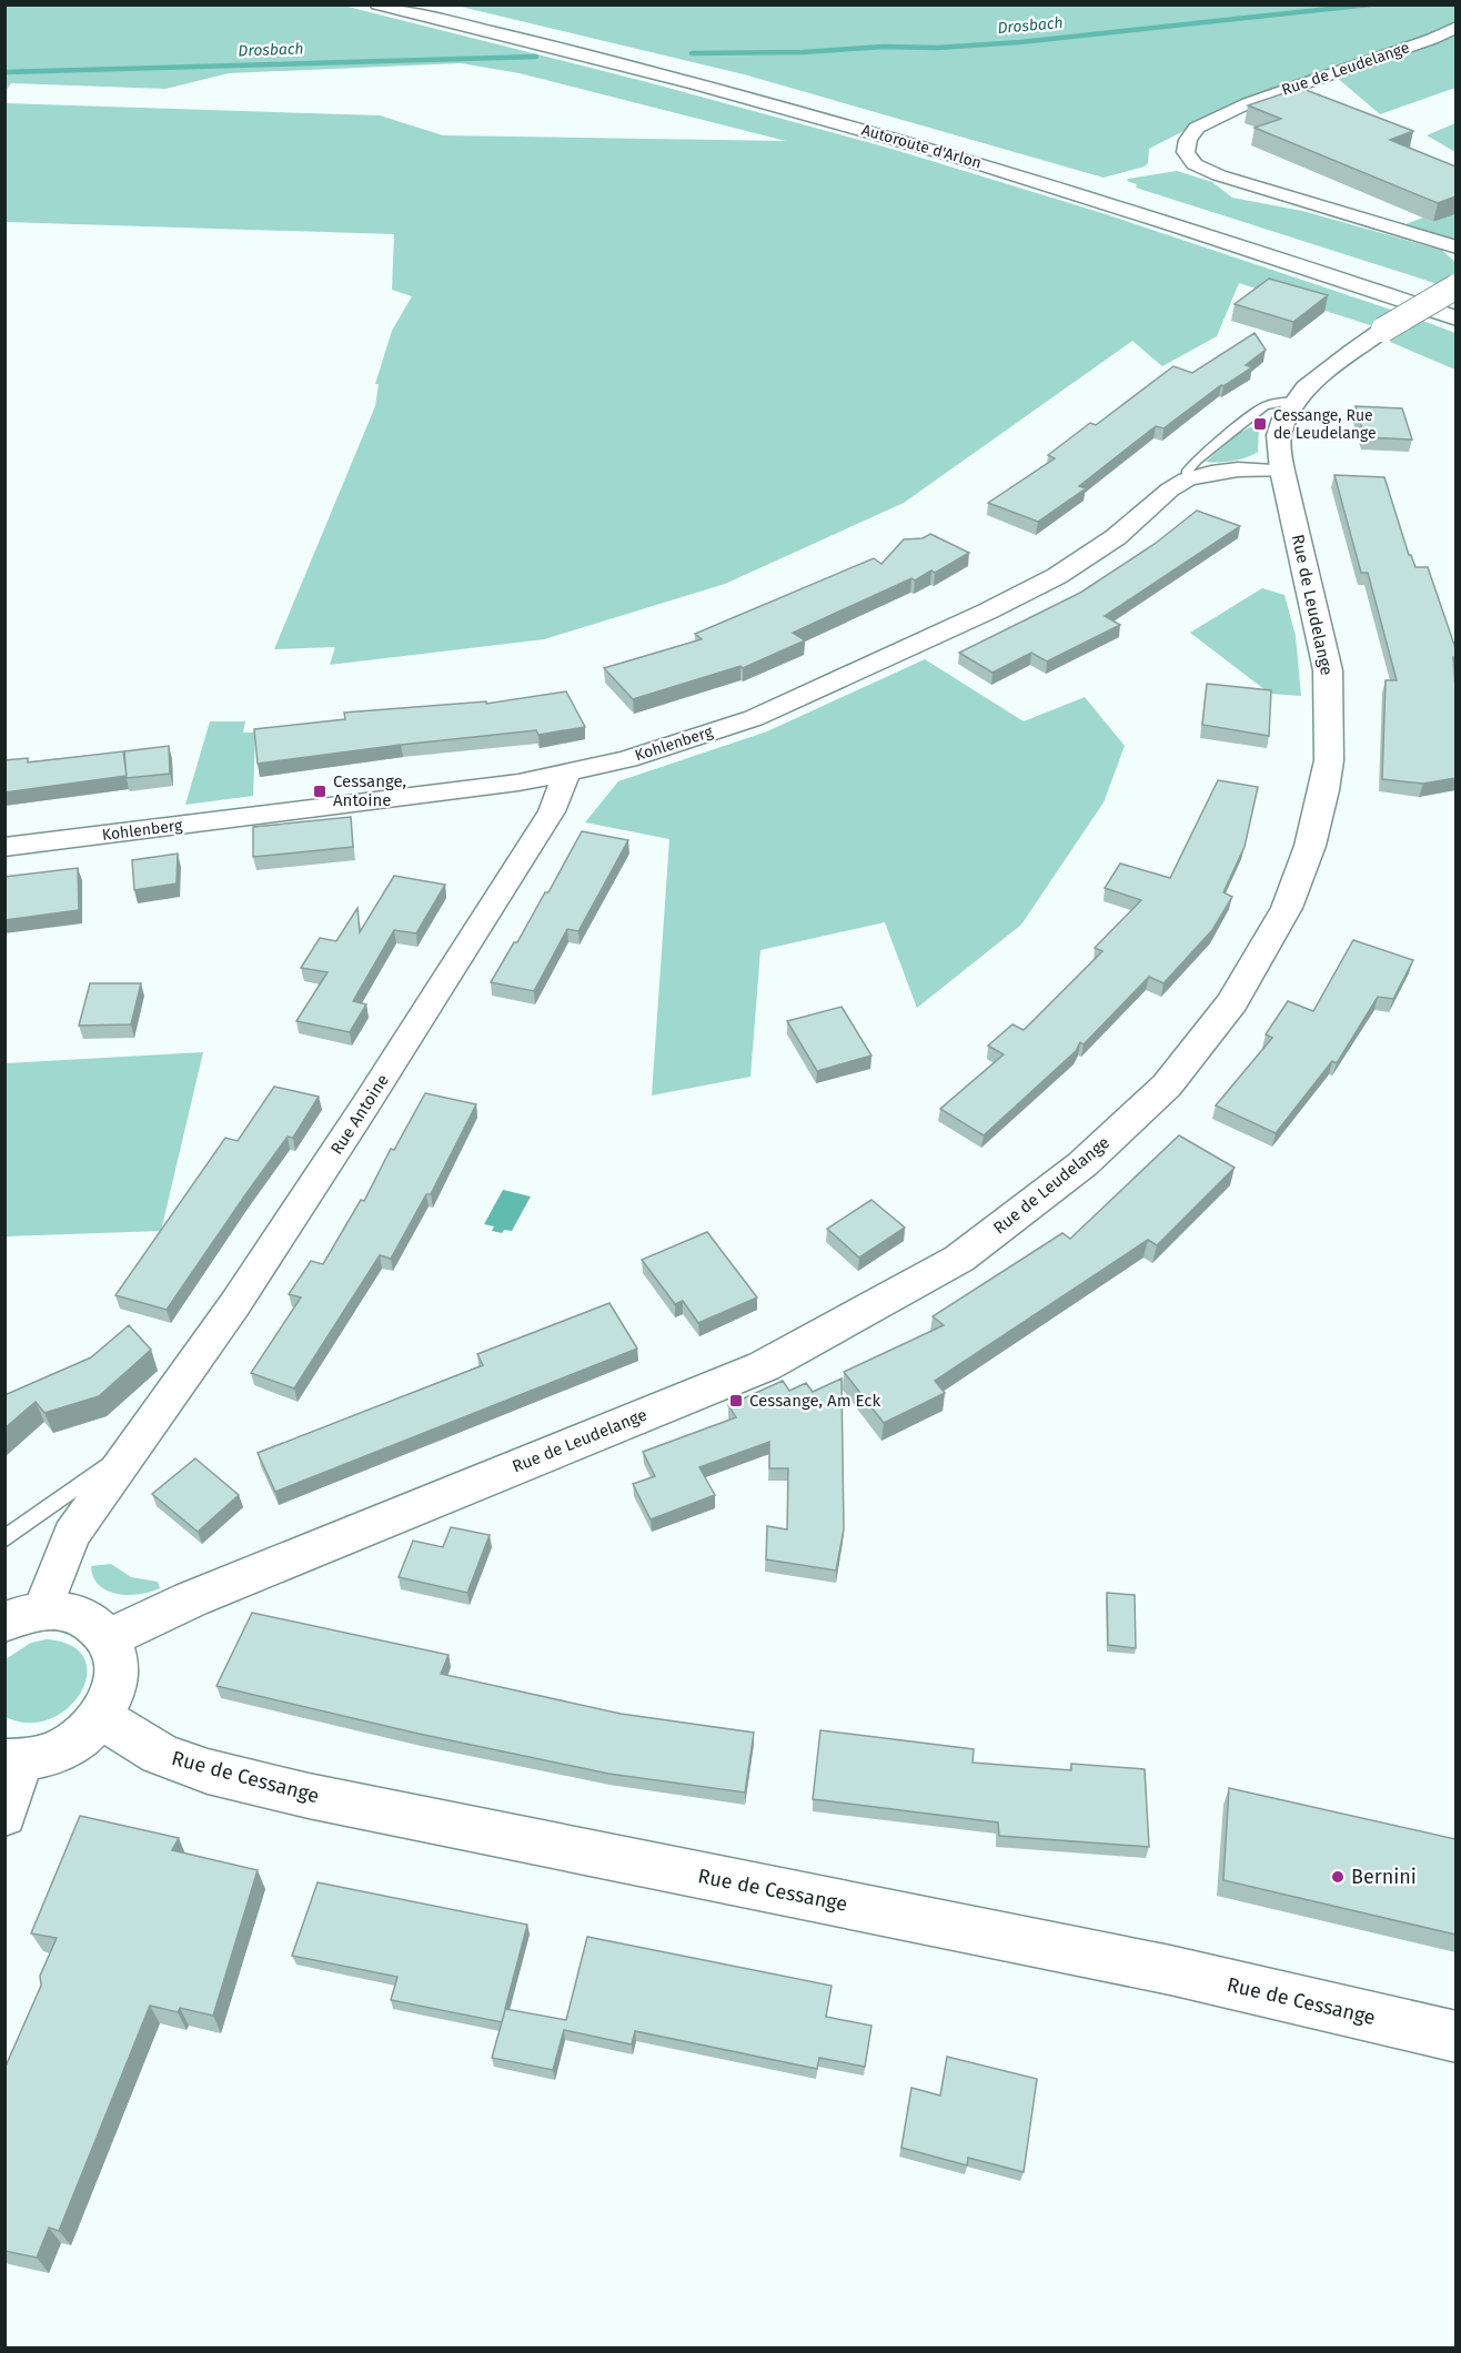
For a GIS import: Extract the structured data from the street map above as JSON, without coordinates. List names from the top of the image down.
{
  "streets": {
    "main road": ["Rue de Leudelange", "Autoroute d'Arlon", "Rue de Cessange"],
    "street": ["Kohlenberg", "Rue Antoine"]
  },
  "crossings": [
    ["Rue de Leudelange", "Kohlenberg"],
    ["Kohlenberg", "Rue Antoine"]
  ],
  "water": ["Drosbach"],
  "places": {
    "transit": ["Cessange, Rue de Leudelange", "Cessange, Antoine", "Cessange, Am Eck"],
    "other": ["Bernini"]
  }
}
